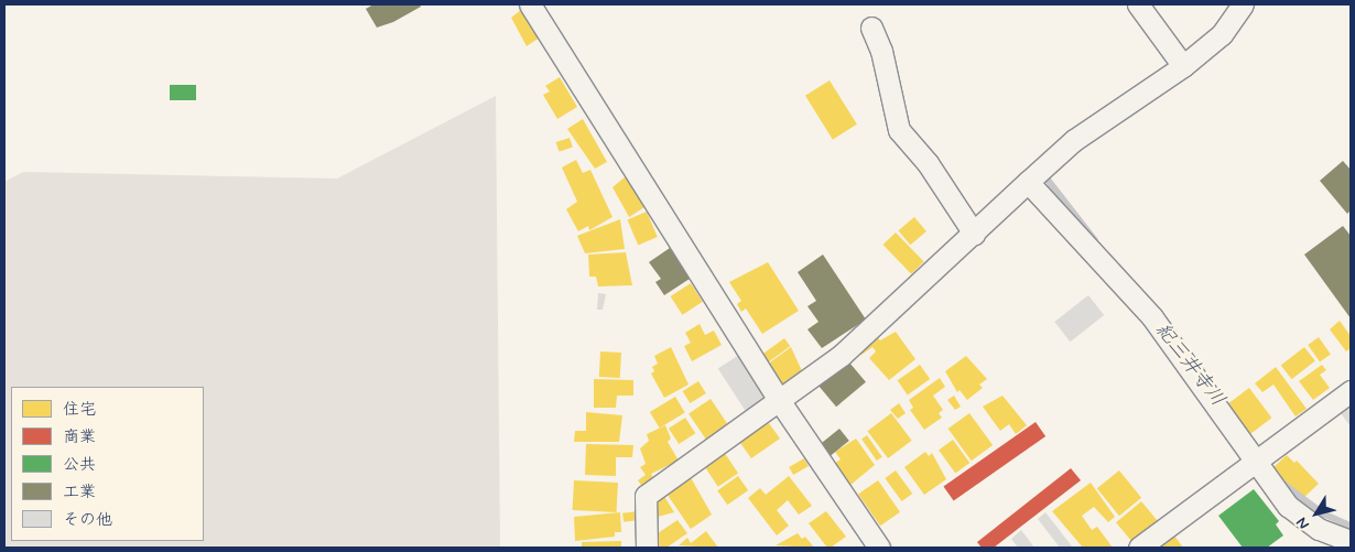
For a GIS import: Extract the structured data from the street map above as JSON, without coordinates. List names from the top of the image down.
{
  "water": ["紀三井寺川"],
  "legend": [
    "住宅",
    "商業",
    "公共",
    "工業",
    "その他"
  ],
  "north": "bottom left"
}
